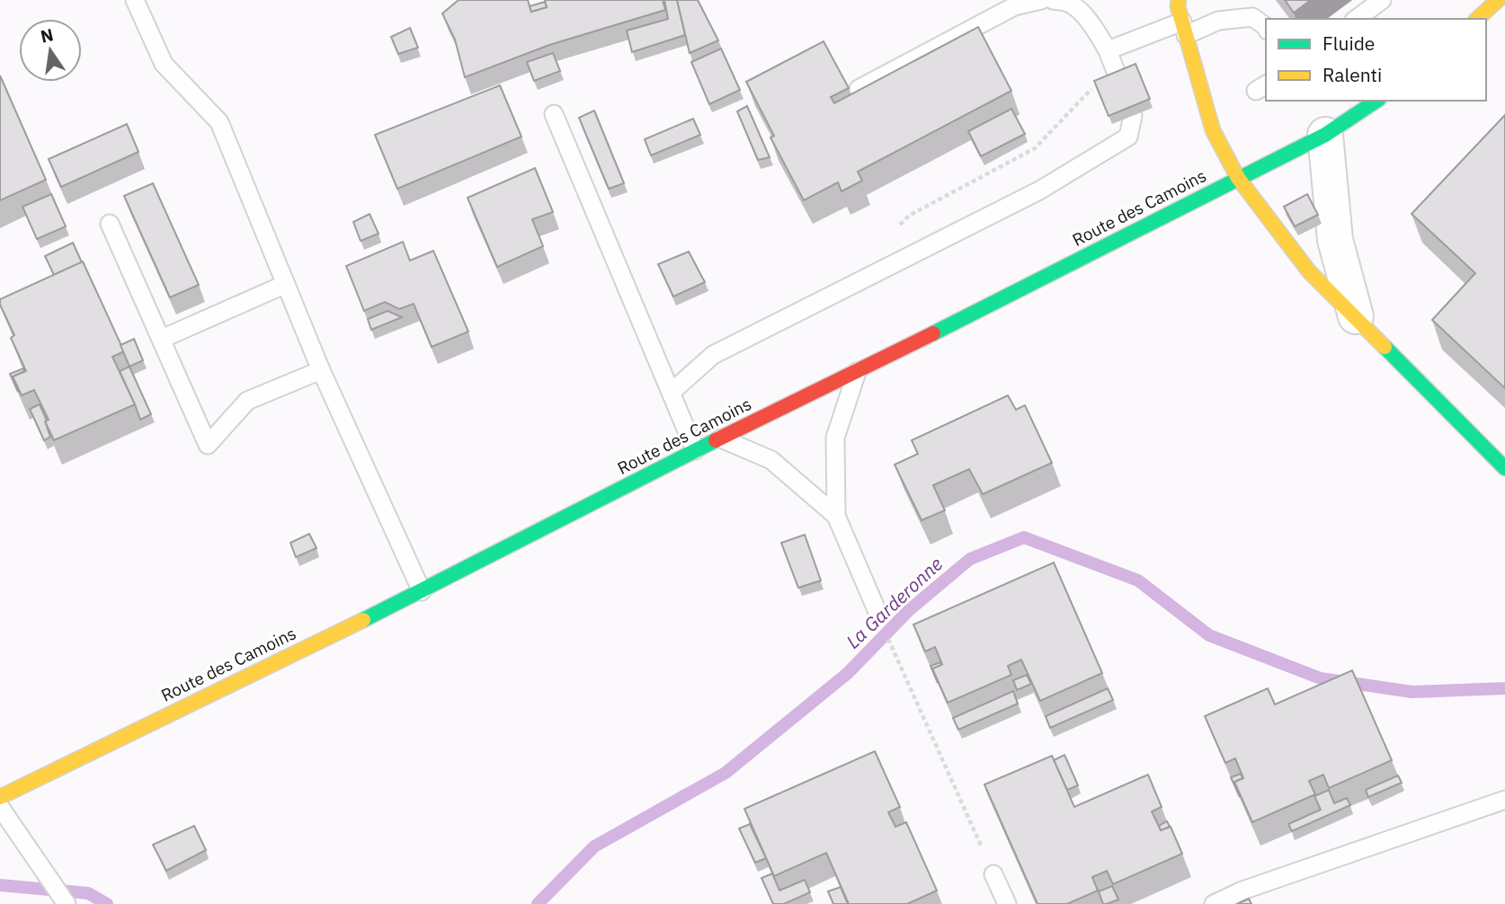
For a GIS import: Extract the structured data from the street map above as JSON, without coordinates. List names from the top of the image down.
{
  "streets": {
    "main road": ["Route des Camoins"]
  },
  "water": ["La Garderonne"],
  "legend": ["Fluide", "Ralenti"],
  "north": "top"
}
